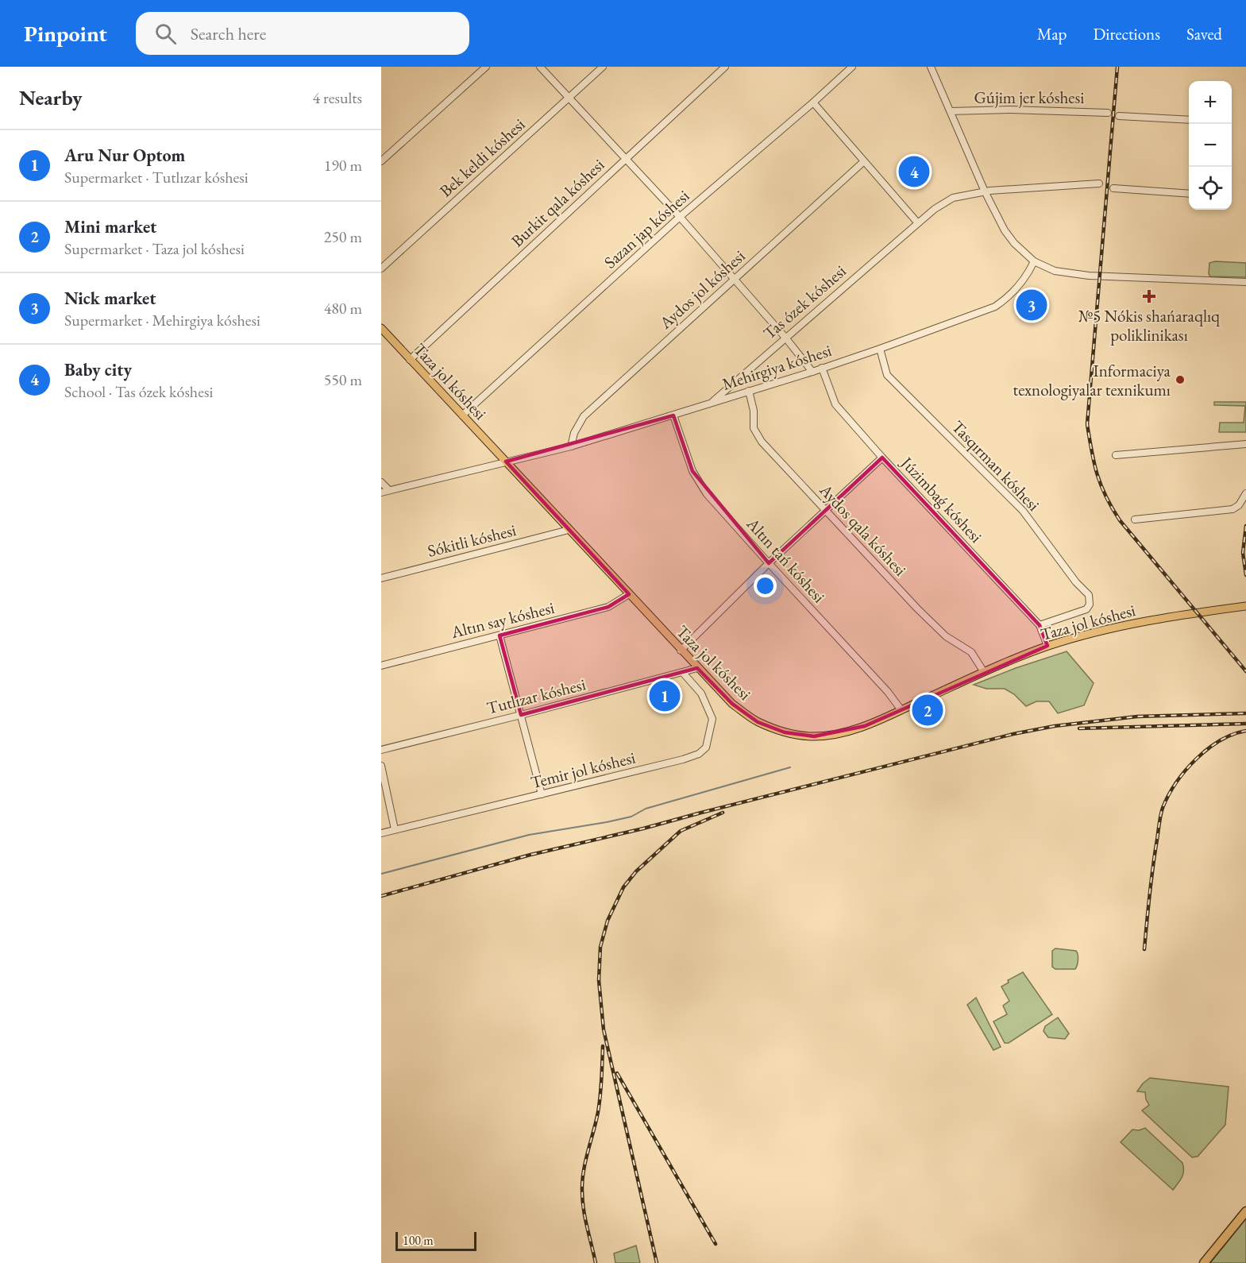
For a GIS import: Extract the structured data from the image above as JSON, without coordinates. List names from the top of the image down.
{
  "streets": {
    "main road": ["Taza jol kóshesi"],
    "street": [
      "Gújim jer kóshesi",
      "Bek keldi kóshesi",
      "Burkit qala kóshesi",
      "Sazan jap kóshesi",
      "Aydos jol kóshesi",
      "Tas ózek kóshesi",
      "Mehirgiya kóshesi",
      "Tasqırman kóshesi",
      "Júzimbaǵ kóshesi",
      "Aydos qala kóshesi",
      "Sókitli kóshesi",
      "Altın tań kóshesi",
      "Altın say kóshesi",
      "Tutlızar kóshesi",
      "Temir jol kóshesi"
    ]
  },
  "crossings": [
    ["Burkit qala kóshesi", "Taza jol kóshesi"],
    ["Sazan jap kóshesi", "Taza jol kóshesi"],
    ["Aydos jol kóshesi", "Mehirgiya kóshesi"],
    ["Tas ózek kóshesi", "Mehirgiya kóshesi"],
    ["Mehirgiya kóshesi", "Taza jol kóshesi"],
    ["Mehirgiya kóshesi", "Tasqırman kóshesi"],
    ["Mehirgiya kóshesi", "Júzimbaǵ kóshesi"],
    ["Mehirgiya kóshesi", "Aydos qala kóshesi"],
    ["Mehirgiya kóshesi", "Altın tań kóshesi"],
    ["Taza jol kóshesi", "Júzimbaǵ kóshesi"],
    ["Taza jol kóshesi", "Aydos qala kóshesi"],
    ["Taza jol kóshesi", "Sókitli kóshesi"],
    ["Taza jol kóshesi", "Altın tań kóshesi"],
    ["Taza jol kóshesi", "Altın say kóshesi"],
    ["Taza jol kóshesi", "Tutlızar kóshesi"],
    ["Tasqırman kóshesi", "Júzimbaǵ kóshesi"],
    ["Tutlızar kóshesi", "Temir jol kóshesi"]
  ],
  "places": {
    "health": ["№5 Nókis shańaraqlıq poliklinikası"],
    "other": ["Informaciya texnologiyalar texnikumı"]
  },
  "scale_bar": "100 m",
  "page": {
    "header": "Pinpoint",
    "search": "Search here",
    "nav": ["Map", "Directions", "Saved"],
    "heading": ["Nearby", "4 results"],
    "map_buttons": ["+", "−"],
    "list": [
      {
        "mark": "1",
        "name": "Aru Nur Optom",
        "note": "Supermarket · Tutlızar kóshesi",
        "value": "190 m"
      },
      {
        "mark": "2",
        "name": "Mini market",
        "note": "Supermarket · Taza jol kóshesi",
        "value": "250 m"
      },
      {
        "mark": "3",
        "name": "Nick market",
        "note": "Supermarket · Mehirgiya kóshesi",
        "value": "480 m"
      },
      {
        "mark": "4",
        "name": "Baby city",
        "note": "School · Tas ózek kóshesi",
        "value": "550 m"
      }
    ],
    "pins": [
      "4",
      "3",
      "1",
      "2"
    ],
    "scale": "100 m"
  }
}
